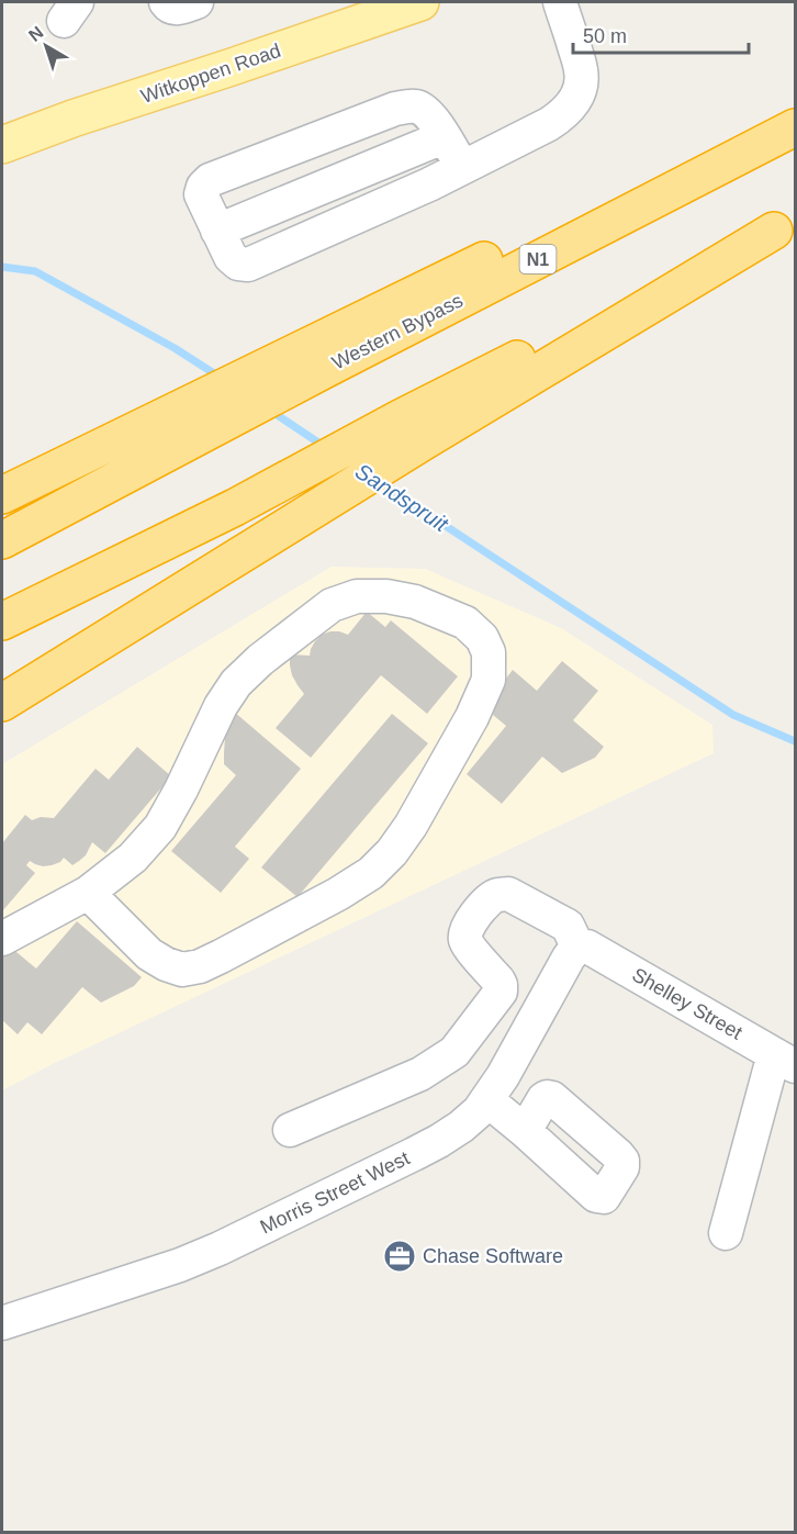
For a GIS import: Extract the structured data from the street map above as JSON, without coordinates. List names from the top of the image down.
{
  "streets": {
    "highway": ["Western Bypass"],
    "main road": ["Witkoppen Road"],
    "street": ["Shelley Street", "Morris Street West"]
  },
  "crossings": [
    ["Shelley Street", "Morris Street West"]
  ],
  "water": ["Sandspruit"],
  "places": {
    "office": ["Chase Software"]
  },
  "scale_bar": "50 m",
  "north": "top left"
}
